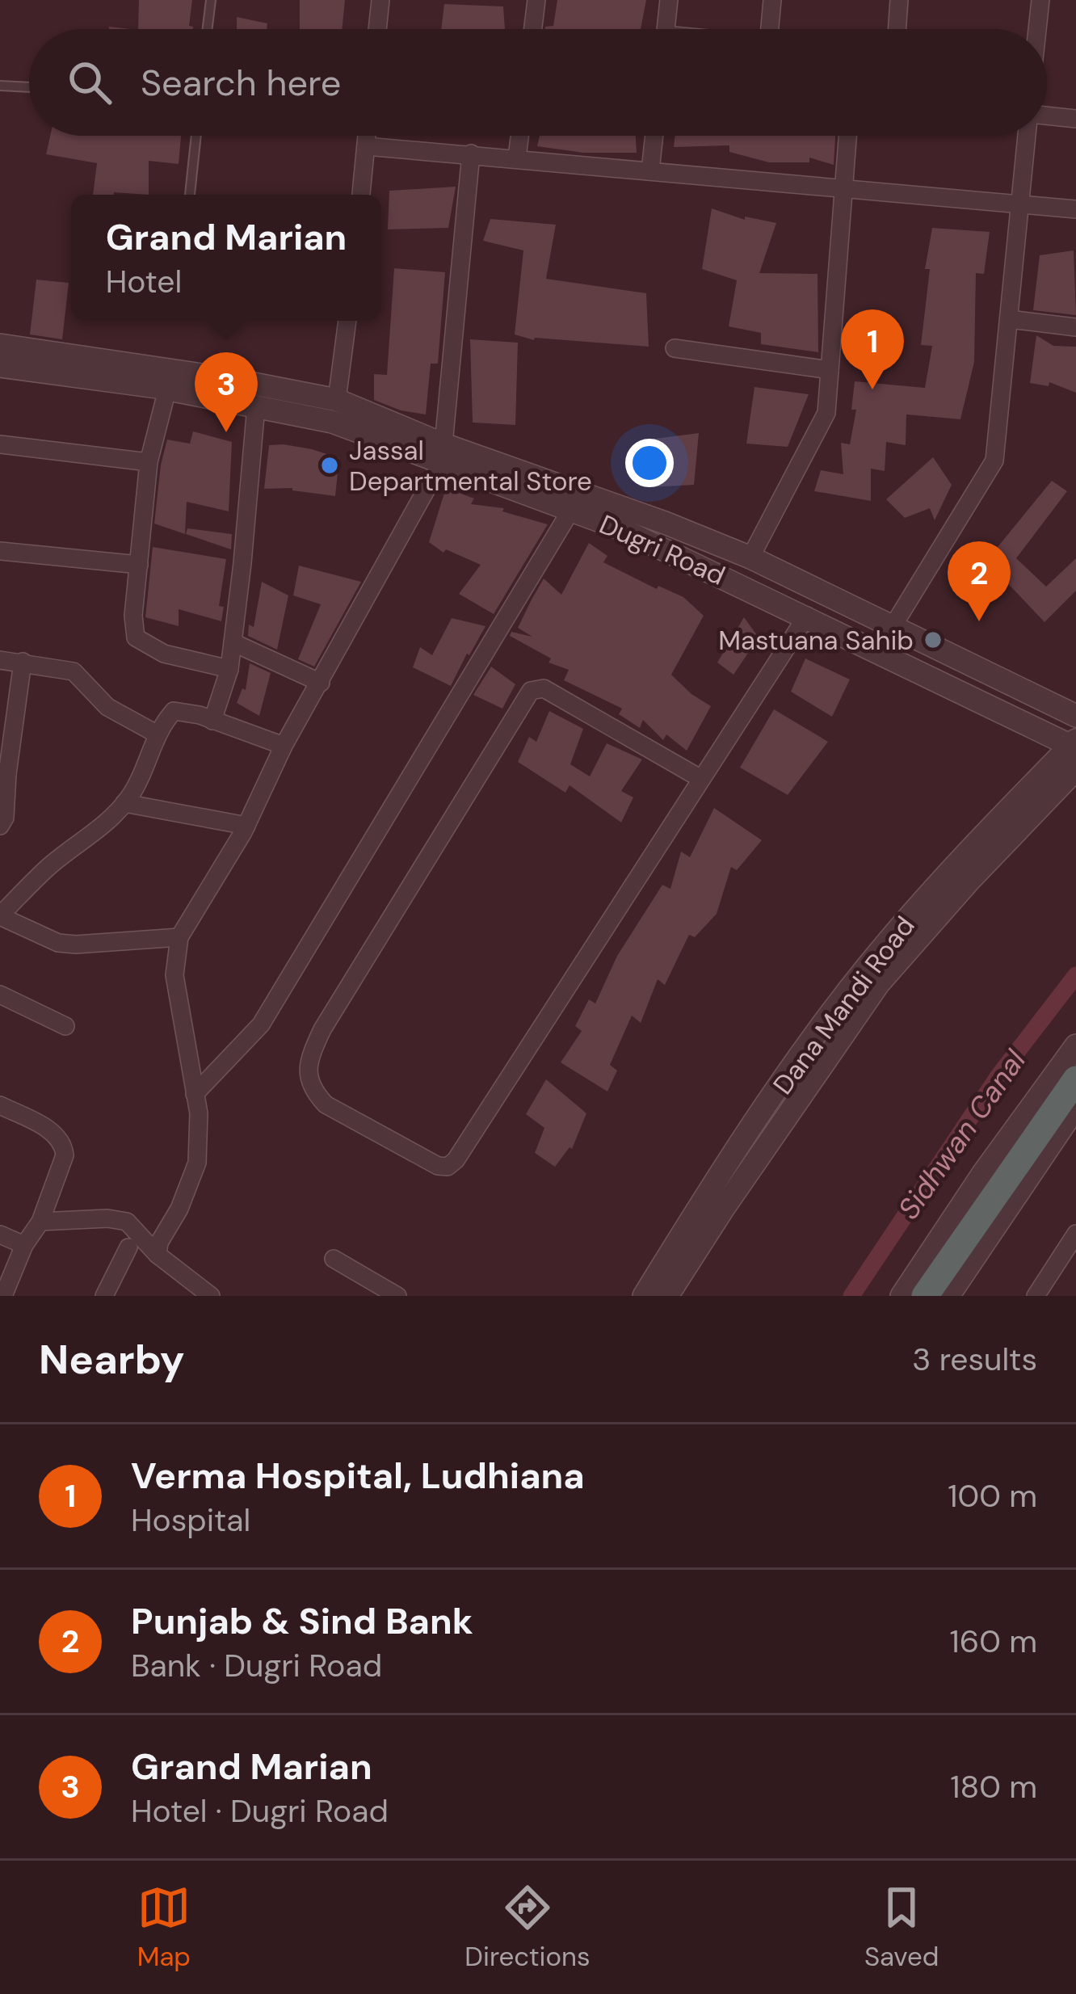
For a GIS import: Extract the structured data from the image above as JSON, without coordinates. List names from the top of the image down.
{
  "streets": {
    "street": ["Dugri Road", "Dana Mandi Road"]
  },
  "crossings": [
    ["Dugri Road", "Dana Mandi Road"]
  ],
  "water": ["Sidhwan Canal"],
  "places": ["Jassal Departmental Store", "Mastuana Sahib"],
  "page": {
    "search": "Search here",
    "popup": ["Grand Marian", "Hotel"],
    "pins": ["1", "3", "2"],
    "heading": ["Nearby", "3 results"],
    "list": [
      {
        "mark": "1",
        "name": "Verma Hospital, Ludhiana",
        "note": "Hospital",
        "value": "100 m"
      },
      {
        "mark": "2",
        "name": "Punjab & Sind Bank",
        "note": "Bank · Dugri Road",
        "value": "160 m"
      },
      {
        "mark": "3",
        "name": "Grand Marian",
        "note": "Hotel · Dugri Road",
        "value": "180 m"
      }
    ],
    "nav": ["Map", "Directions", "Saved"]
  }
}
